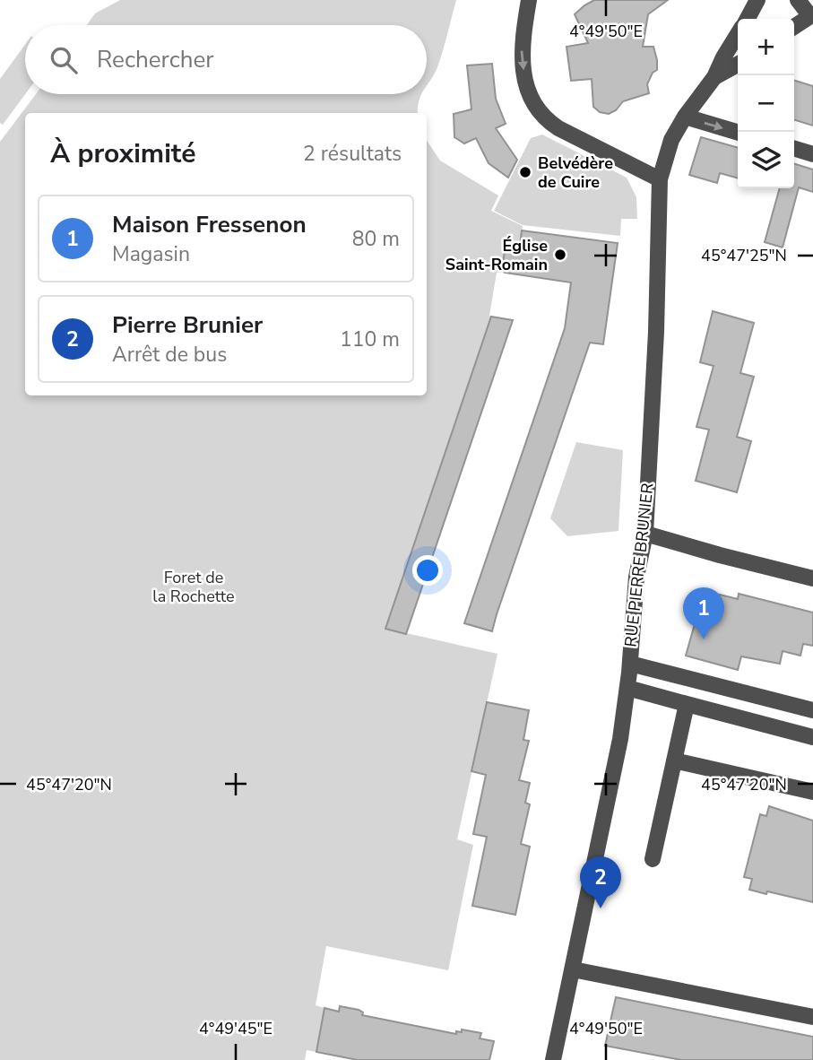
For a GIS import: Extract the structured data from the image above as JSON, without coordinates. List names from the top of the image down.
{
  "streets": {
    "street": ["RUE PIERRE BRUNIER"]
  },
  "parks": ["Foret de la Rochette"],
  "places": ["Belvédère de Cuire", "Église Saint-Romain"],
  "page": {
    "map_buttons": ["+", "−"],
    "search": "Rechercher",
    "heading": ["À proximité", "2 résultats"],
    "list": [
      {
        "mark": "1",
        "name": "Maison Fressenon",
        "note": "Magasin",
        "value": "80 m"
      },
      {
        "mark": "2",
        "name": "Pierre Brunier",
        "note": "Arrêt de bus",
        "value": "110 m"
      }
    ],
    "pins": ["1", "2"]
  },
  "coordinates": [
    "4°49'50\"E",
    "45°47'25\"N",
    "45°47'20\"N",
    "4°49'45\"E"
  ]
}
